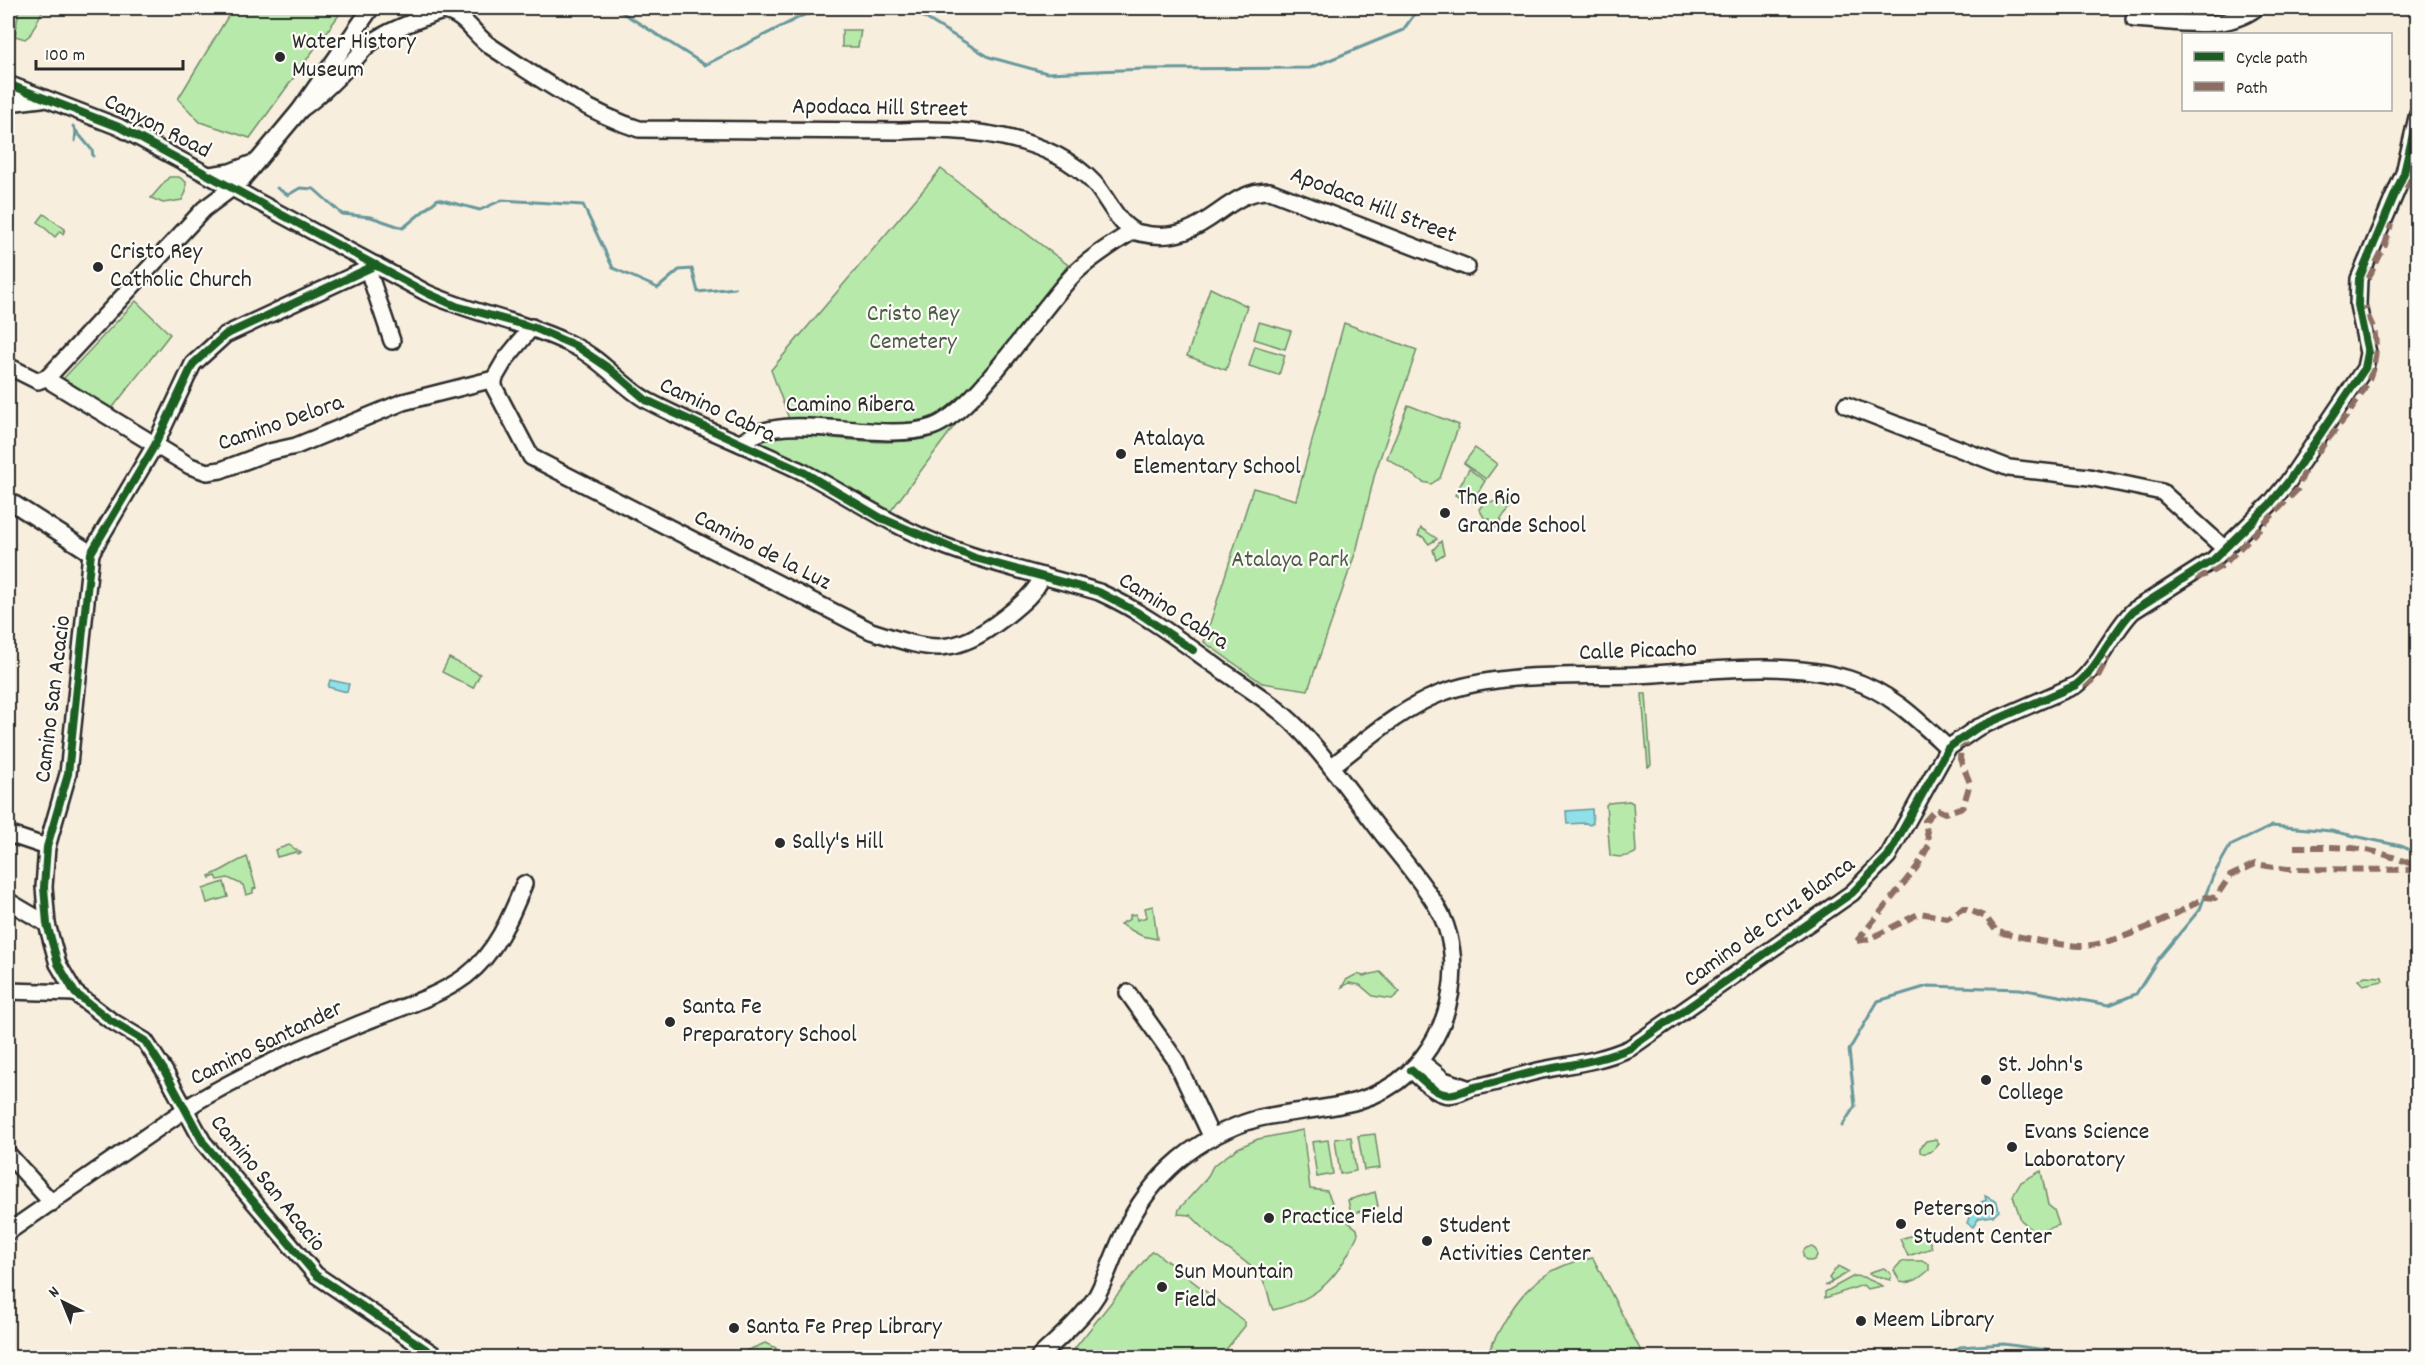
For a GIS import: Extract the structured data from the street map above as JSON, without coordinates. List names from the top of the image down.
{
  "streets": {
    "street": [
      "Apodaca Hill Street",
      "Canyon Road",
      "Camino Ribera",
      "Camino Cabra",
      "Camino Delora",
      "Camino de la Luz",
      "Calle Picacho",
      "Camino San Acacio",
      "Camino de Cruz Blanca",
      "Camino Santander"
    ]
  },
  "crossings": [
    ["Apodaca Hill Street", "Camino Ribera"],
    ["Canyon Road", "Camino Cabra"],
    ["Camino Ribera", "Camino Cabra"],
    ["Camino Cabra", "Camino de la Luz"],
    ["Camino Cabra", "Calle Picacho"],
    ["Camino Cabra", "Camino San Acacio"],
    ["Camino Cabra", "Camino de Cruz Blanca"],
    ["Camino Delora", "Camino de la Luz"],
    ["Camino Delora", "Camino San Acacio"],
    ["Calle Picacho", "Camino de Cruz Blanca"],
    ["Camino San Acacio", "Camino Santander"]
  ],
  "parks": ["Cristo Rey Cemetery", "Atalaya Park"],
  "places": [
    "Water History Museum",
    "Cristo Rey Catholic Church",
    "Atalaya Elementary School",
    "The Rio Grande School",
    "Sally's Hill",
    "Santa Fe Preparatory School",
    "St. John's College",
    "Evans Science Laboratory",
    "Practice Field",
    "Peterson Student Center",
    "Student Activities Center",
    "Sun Mountain Field",
    "Meem Library",
    "Santa Fe Prep Library"
  ],
  "legend": ["Cycle path", "Path"],
  "scale_bar": "100 m",
  "north": "top left"
}
